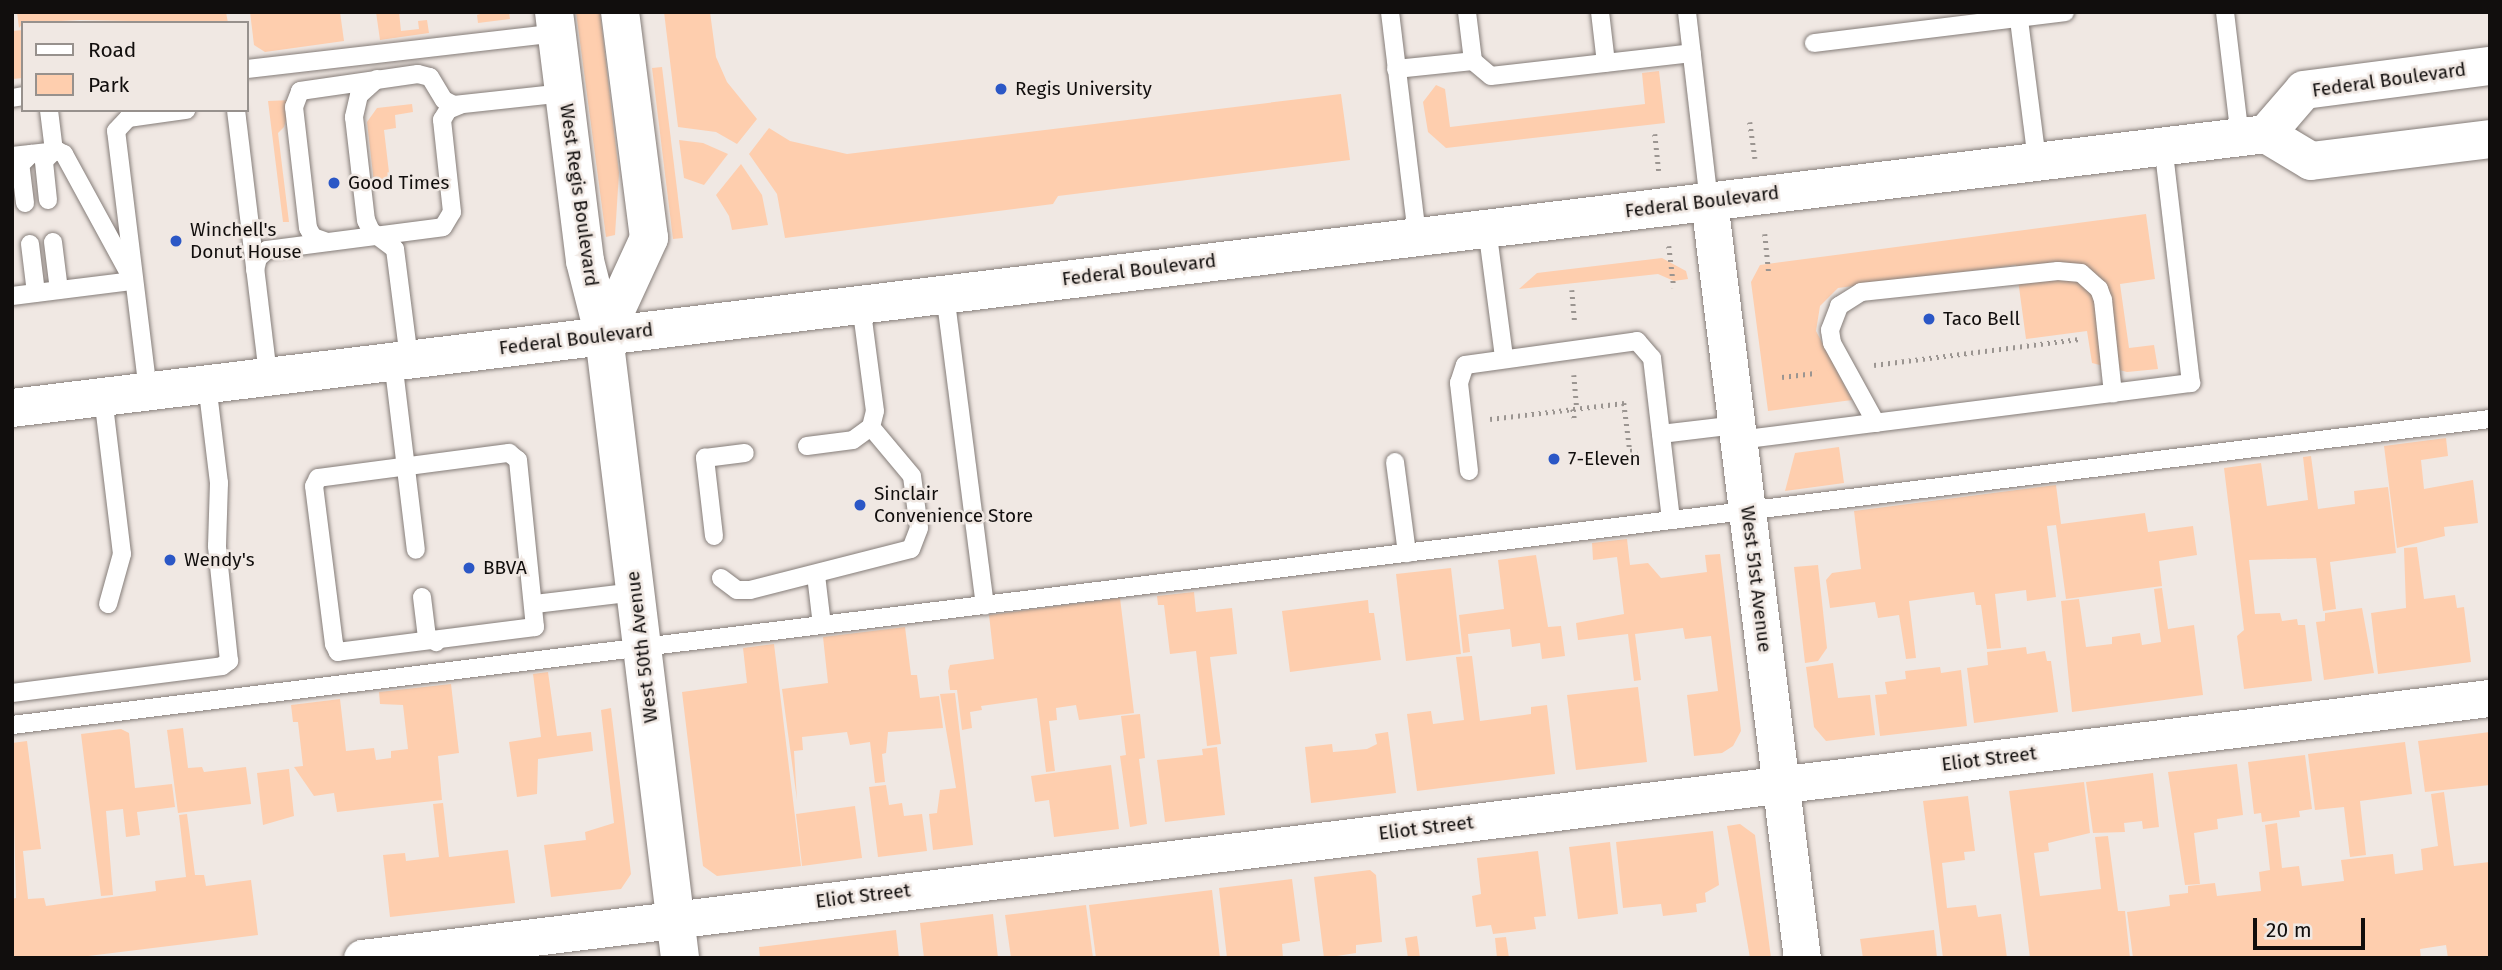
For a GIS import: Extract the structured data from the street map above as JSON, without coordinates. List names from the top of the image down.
{
  "streets": {
    "main road": ["Federal Boulevard", "West Regis Boulevard", "West 50th Avenue"],
    "street": ["West 51st Avenue", "Eliot Street"]
  },
  "crossings": [
    ["Federal Boulevard", "West Regis Boulevard"],
    ["Federal Boulevard", "West 51st Avenue"],
    ["Federal Boulevard", "West 50th Avenue"],
    ["West Regis Boulevard", "West 50th Avenue"],
    ["West 51st Avenue", "Eliot Street"],
    ["West 50th Avenue", "Eliot Street"]
  ],
  "places": [
    "Regis University",
    "Good Times",
    "Winchell's Donut House",
    "Taco Bell",
    "7-Eleven",
    "Sinclair Convenience Store",
    "Wendy's",
    "BBVA"
  ],
  "legend": ["Road", "Park"],
  "scale_bar": "20 m"
}
